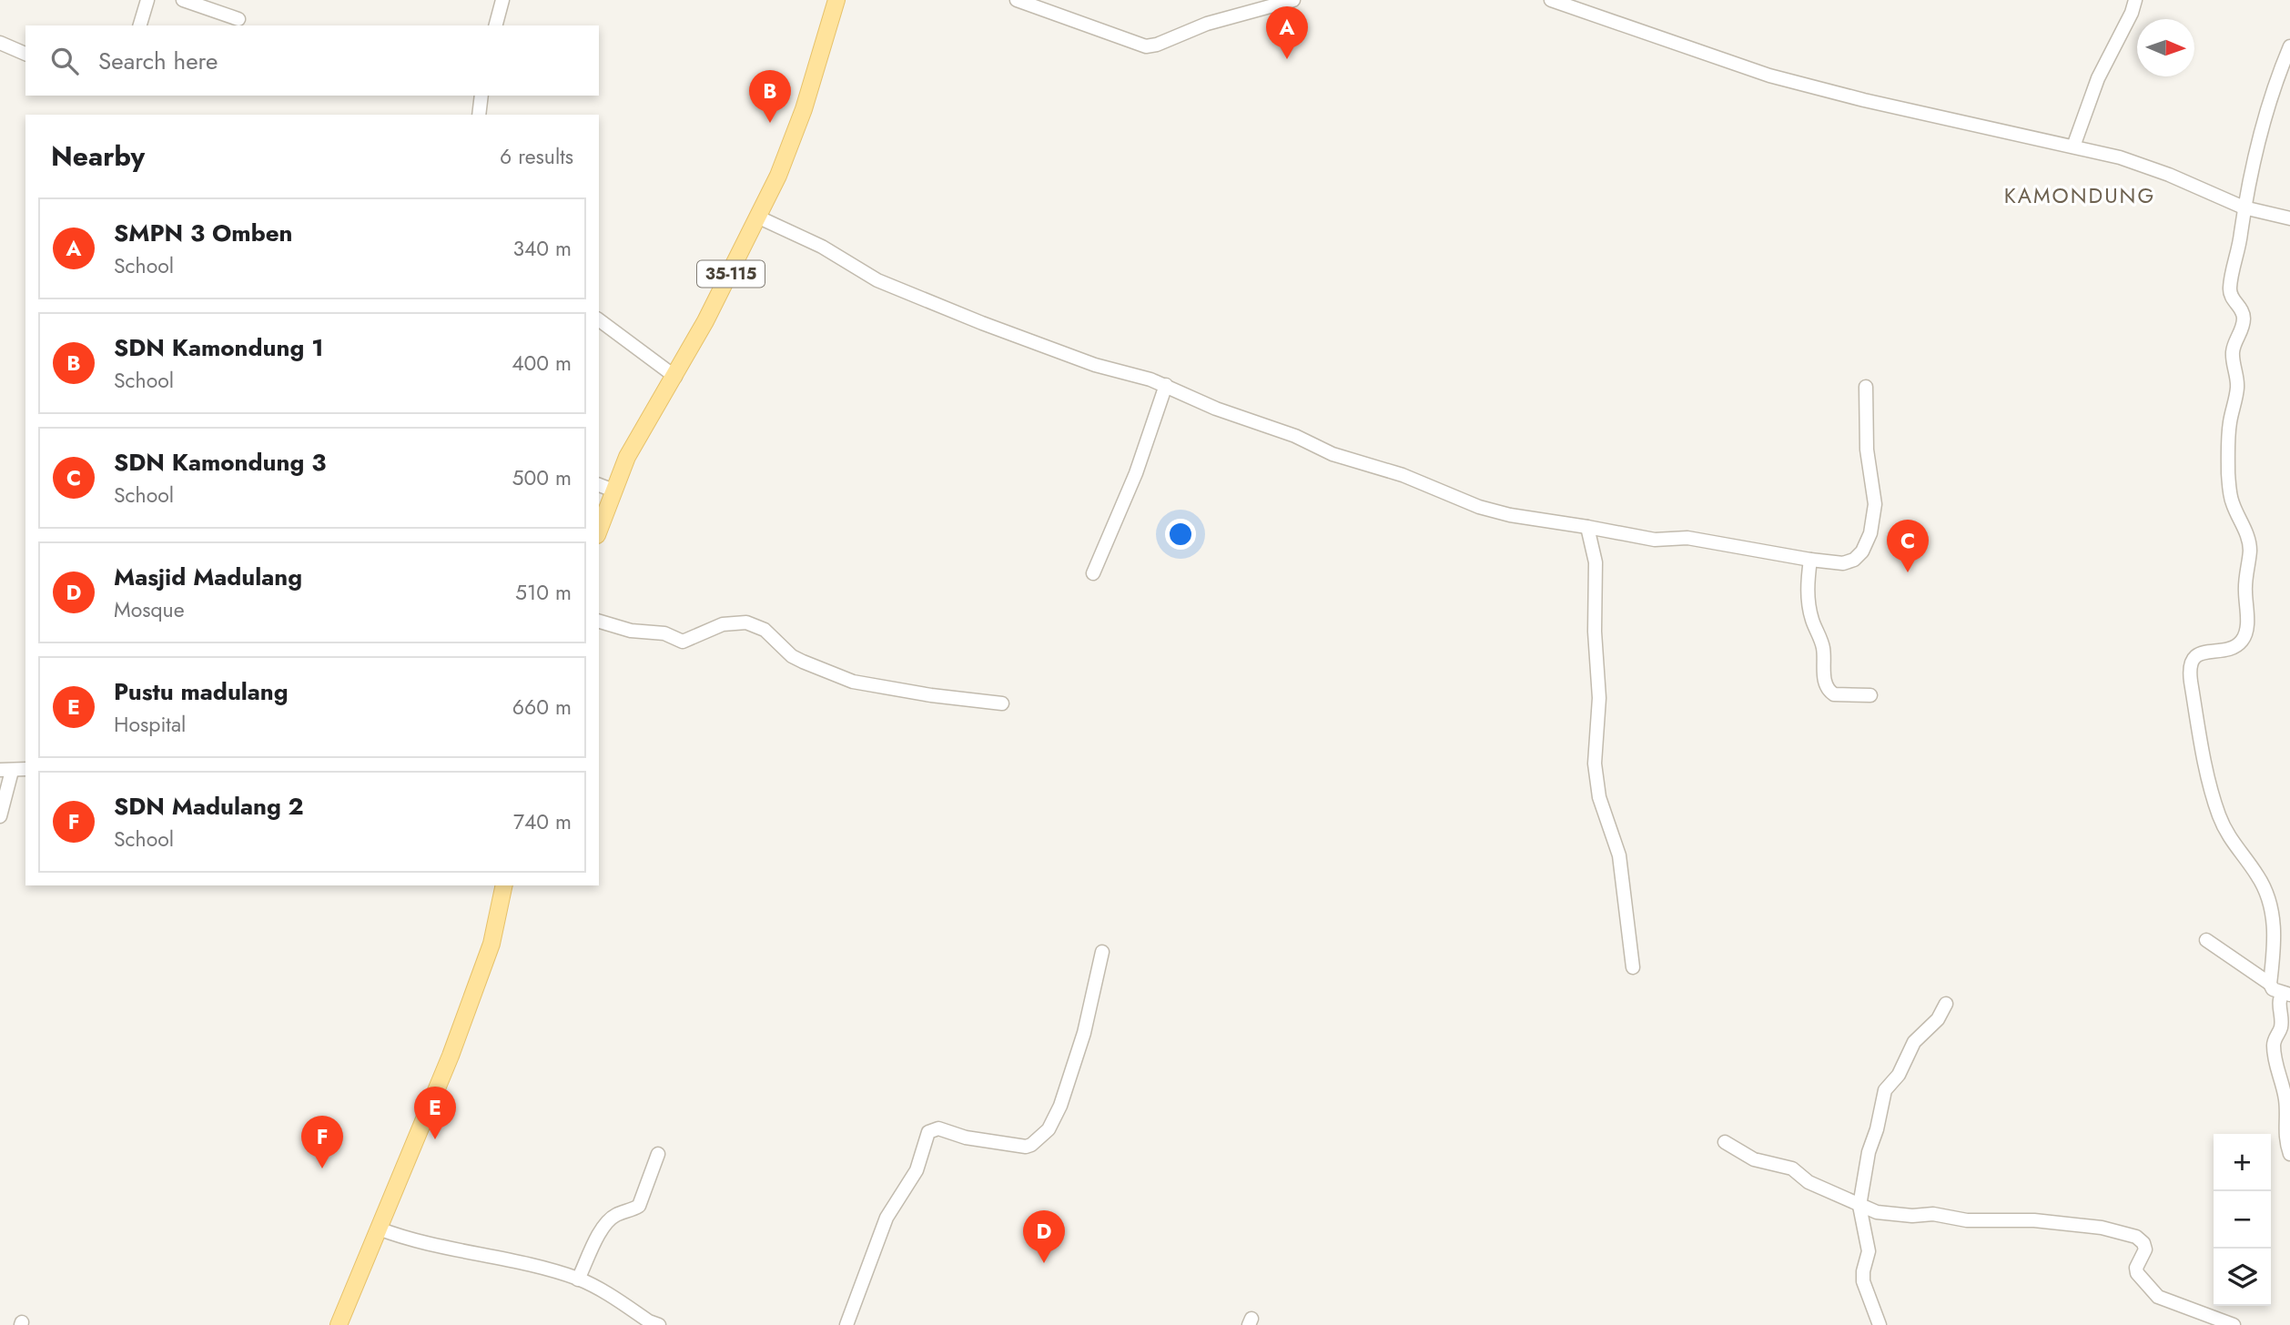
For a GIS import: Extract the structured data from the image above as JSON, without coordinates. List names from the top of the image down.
{
  "streets": {
    "main road": ["35-115"]
  },
  "districts": ["KAMONDUNG"],
  "north": "right",
  "page": {
    "pins": [
      "A",
      "B",
      "C",
      "E",
      "F",
      "D"
    ],
    "search": "Search here",
    "heading": ["Nearby", "6 results"],
    "list": [
      {
        "mark": "A",
        "name": "SMPN 3 Omben",
        "note": "School",
        "value": "340 m"
      },
      {
        "mark": "B",
        "name": "SDN Kamondung 1",
        "note": "School",
        "value": "400 m"
      },
      {
        "mark": "C",
        "name": "SDN Kamondung 3",
        "note": "School",
        "value": "500 m"
      },
      {
        "mark": "D",
        "name": "Masjid Madulang",
        "note": "Mosque",
        "value": "510 m"
      },
      {
        "mark": "E",
        "name": "Pustu madulang",
        "note": "Hospital",
        "value": "660 m"
      },
      {
        "mark": "F",
        "name": "SDN Madulang 2",
        "note": "School",
        "value": "740 m"
      }
    ],
    "map_buttons": ["+", "−"]
  }
}
